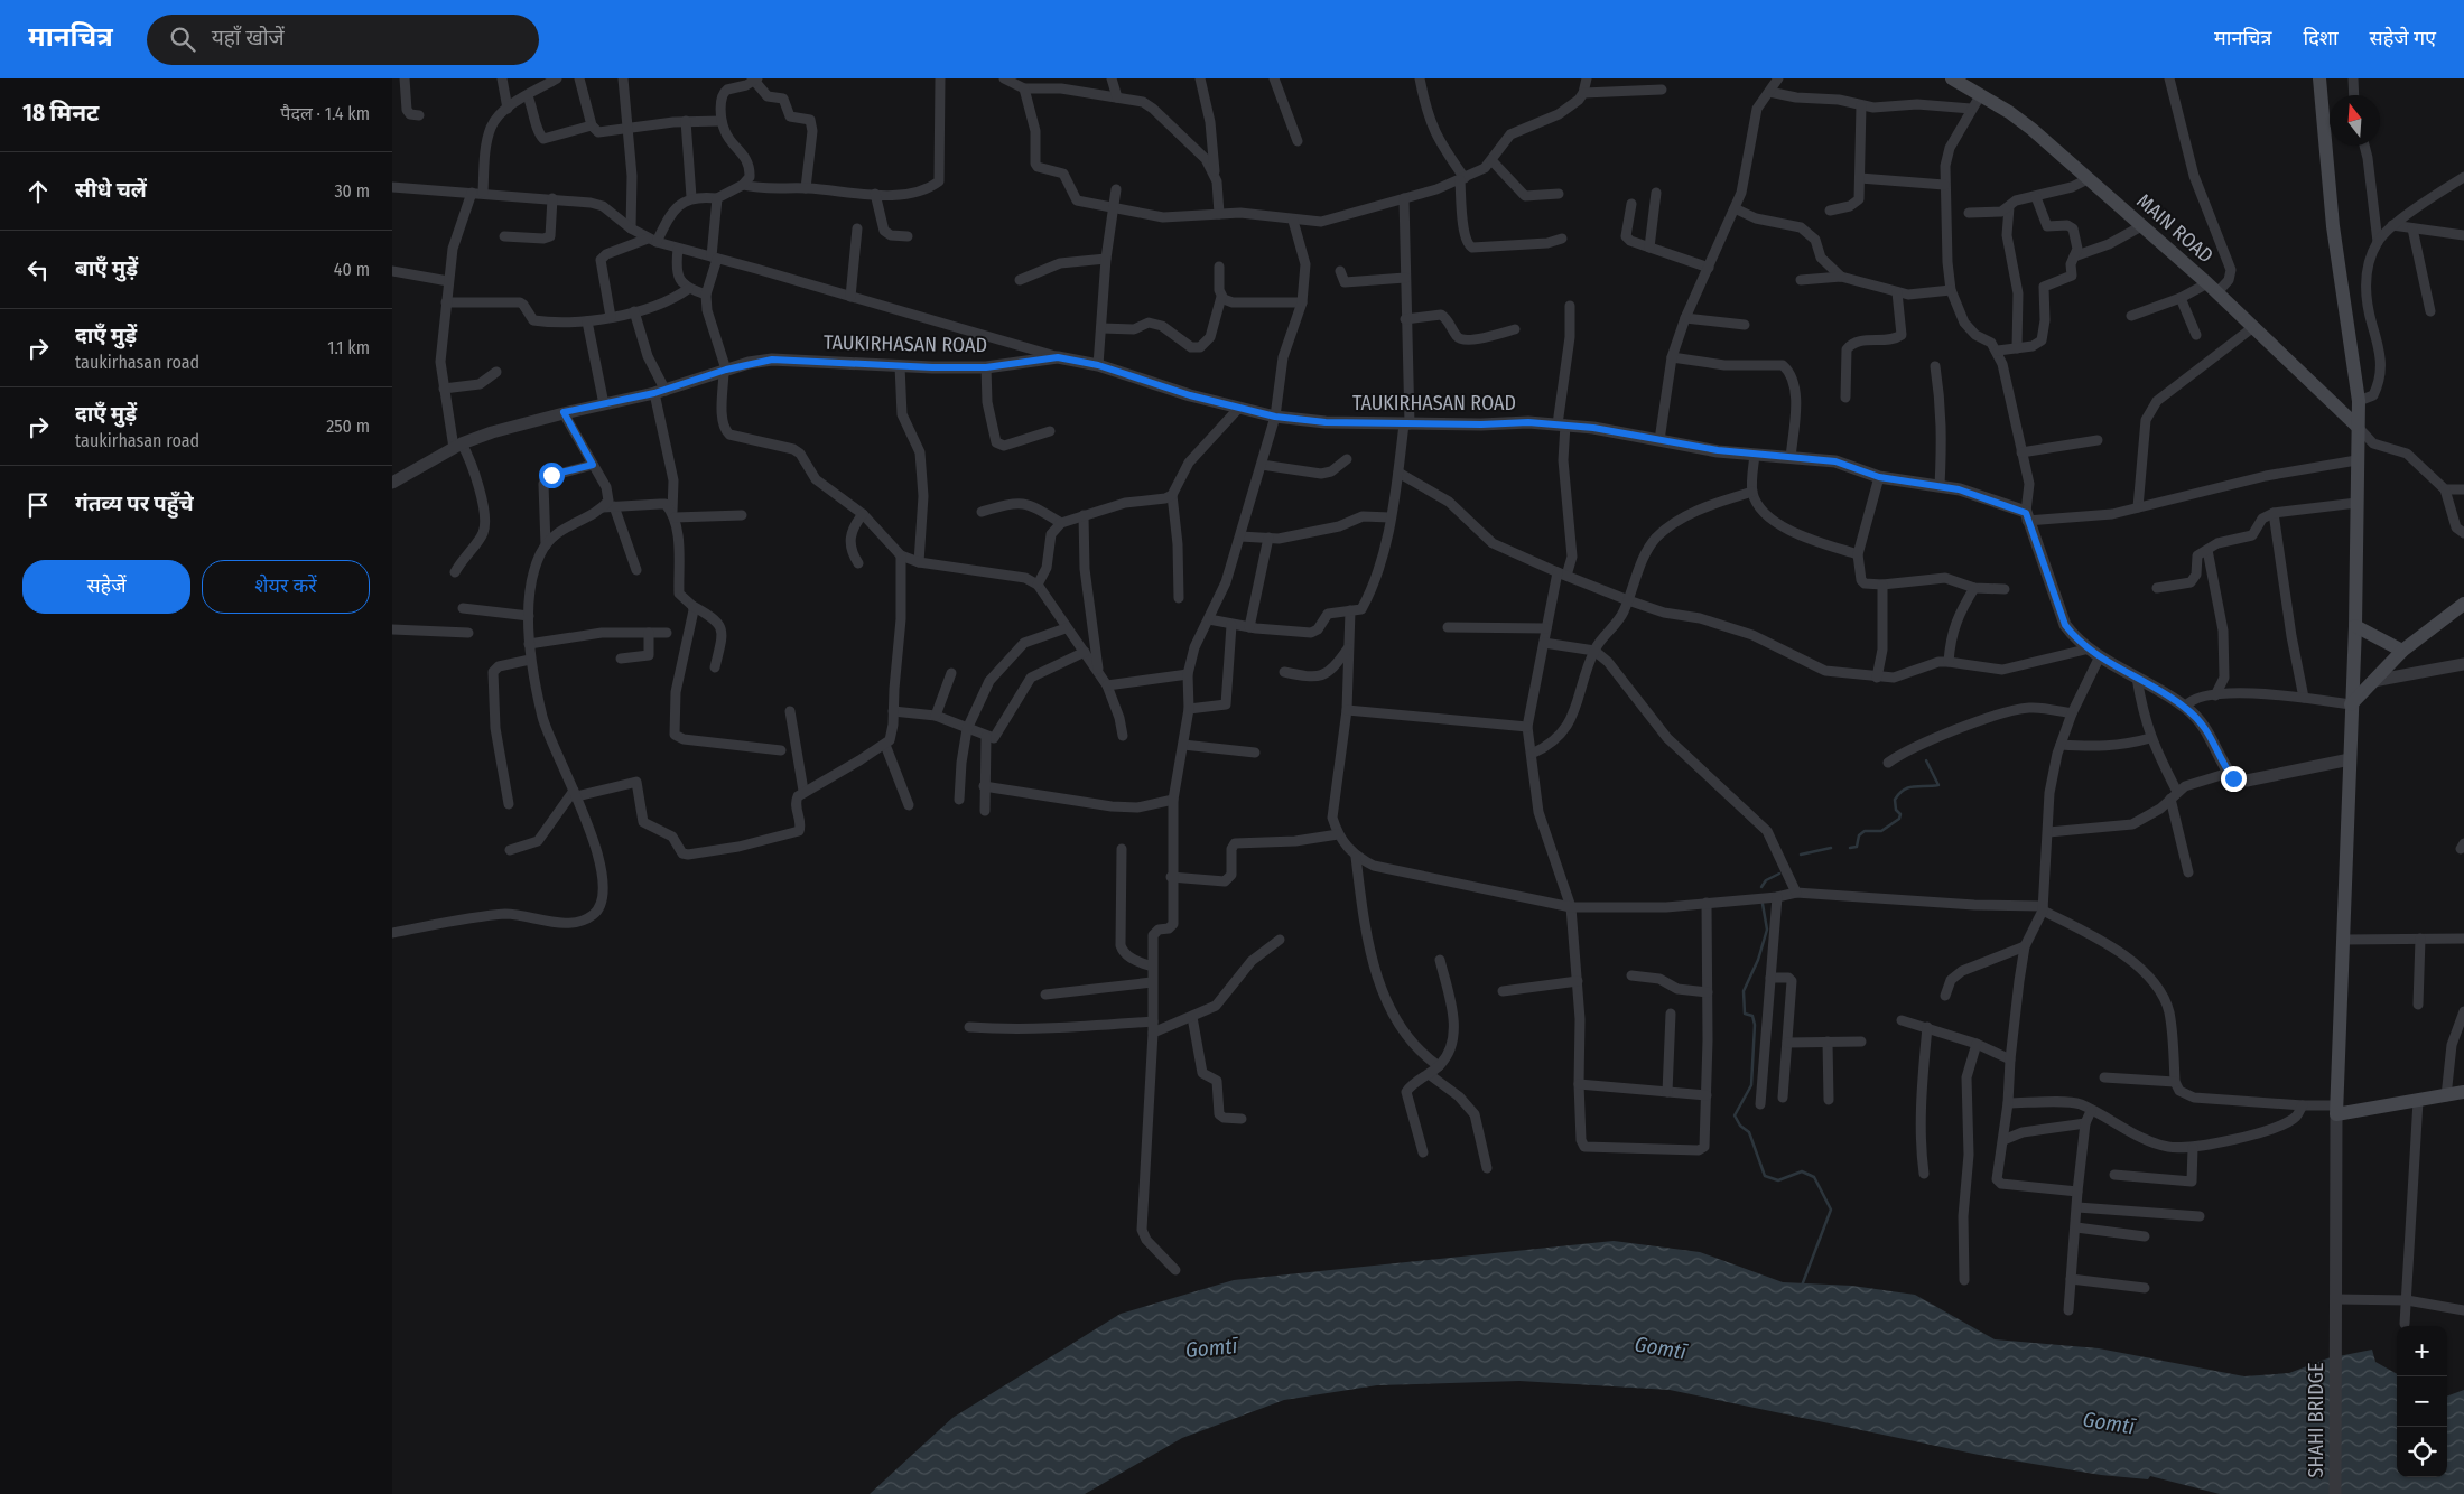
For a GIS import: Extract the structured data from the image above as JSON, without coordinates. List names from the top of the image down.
{
  "streets": {
    "main road": ["MAIN ROAD"],
    "street": ["TAUKIRHASAN ROAD", "SHAHI BRIDGE"]
  },
  "water": ["Gomtī"],
  "north": "top",
  "page": {
    "header": "मानचित्र",
    "search": "यहाँ खोजें",
    "nav": ["मानचित्र", "दिशा", "सहेजे गए"],
    "heading": ["18 मिनट", "पैदल · 1.4 km"],
    "list": [
      ["सीधे चलें", "30 m"],
      ["बाएँ मुड़ें", "40 m"],
      ["दाएँ मुड़ें", "taukirhasan road", "1.1 km"],
      ["दाएँ मुड़ें", "taukirhasan road", "250 m"],
      "गंतव्य पर पहुँचे"
    ],
    "buttons": ["सहेजें", "शेयर करें"],
    "map_buttons": ["+", "−"]
  }
}
